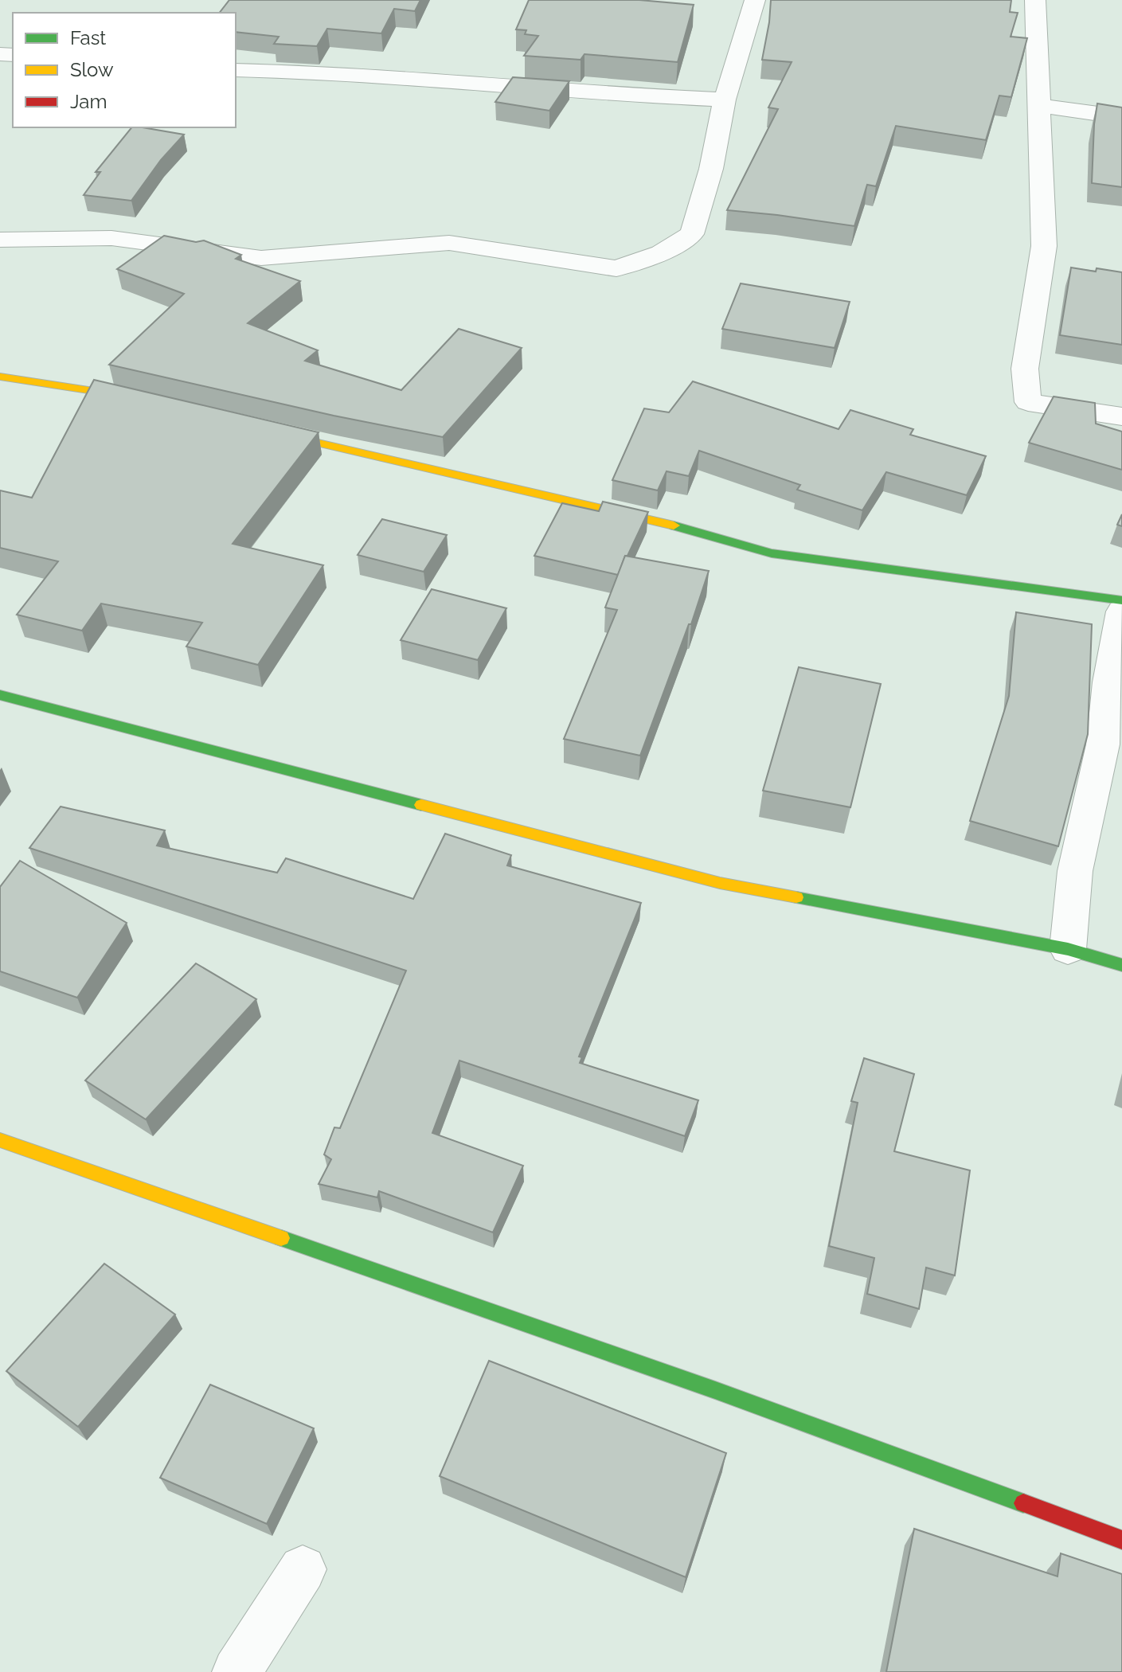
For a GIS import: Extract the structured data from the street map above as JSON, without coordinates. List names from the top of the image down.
{
  "legend": ["Fast", "Slow", "Jam"]
}
